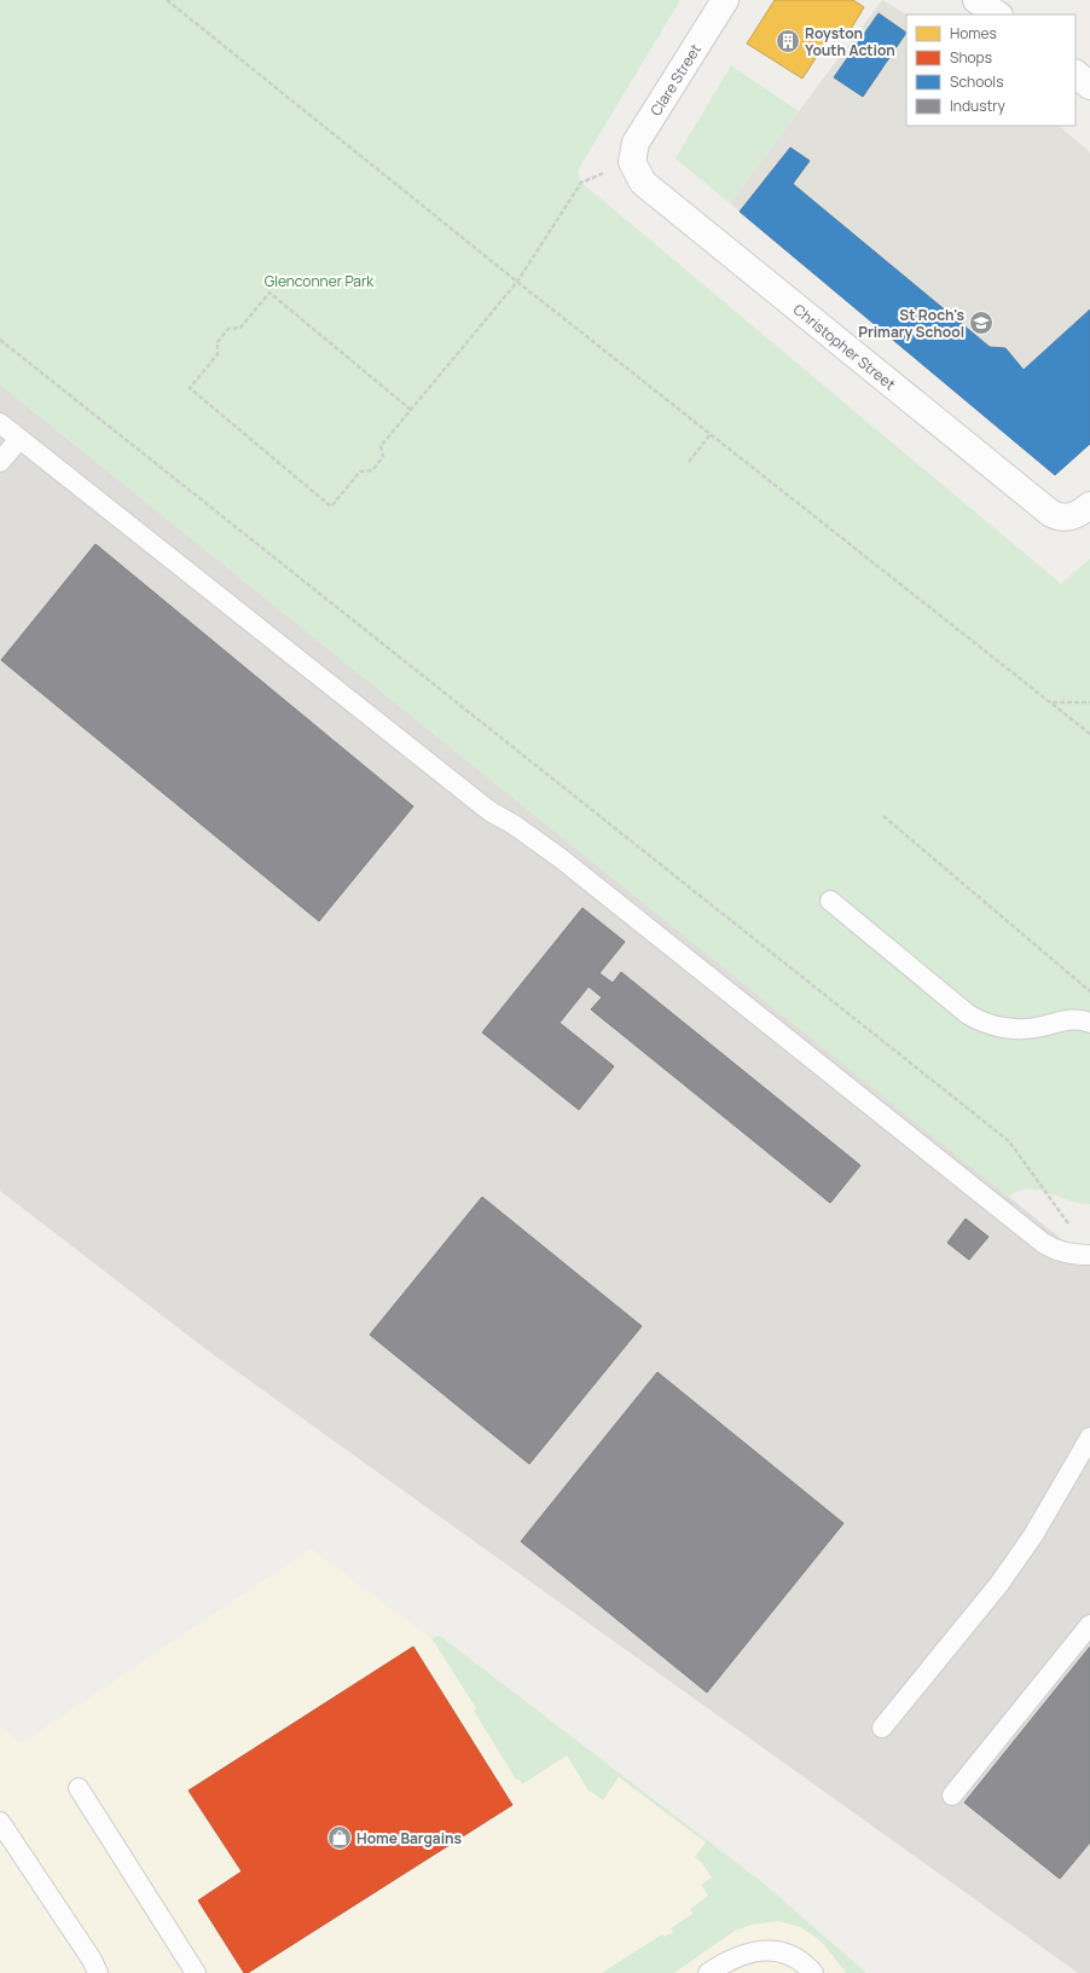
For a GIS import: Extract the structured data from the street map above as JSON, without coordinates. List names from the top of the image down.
{
  "streets": {
    "street": ["Clare Street", "Christopher Street"]
  },
  "crossings": [
    ["Clare Street", "Christopher Street"]
  ],
  "parks": ["Glenconner Park"],
  "places": {
    "building": ["Royston Youth Action"],
    "school or university": ["St Roch's Primary School"],
    "shop": ["Home Bargains"]
  },
  "legend": [
    "Homes",
    "Shops",
    "Schools",
    "Industry"
  ]
}
